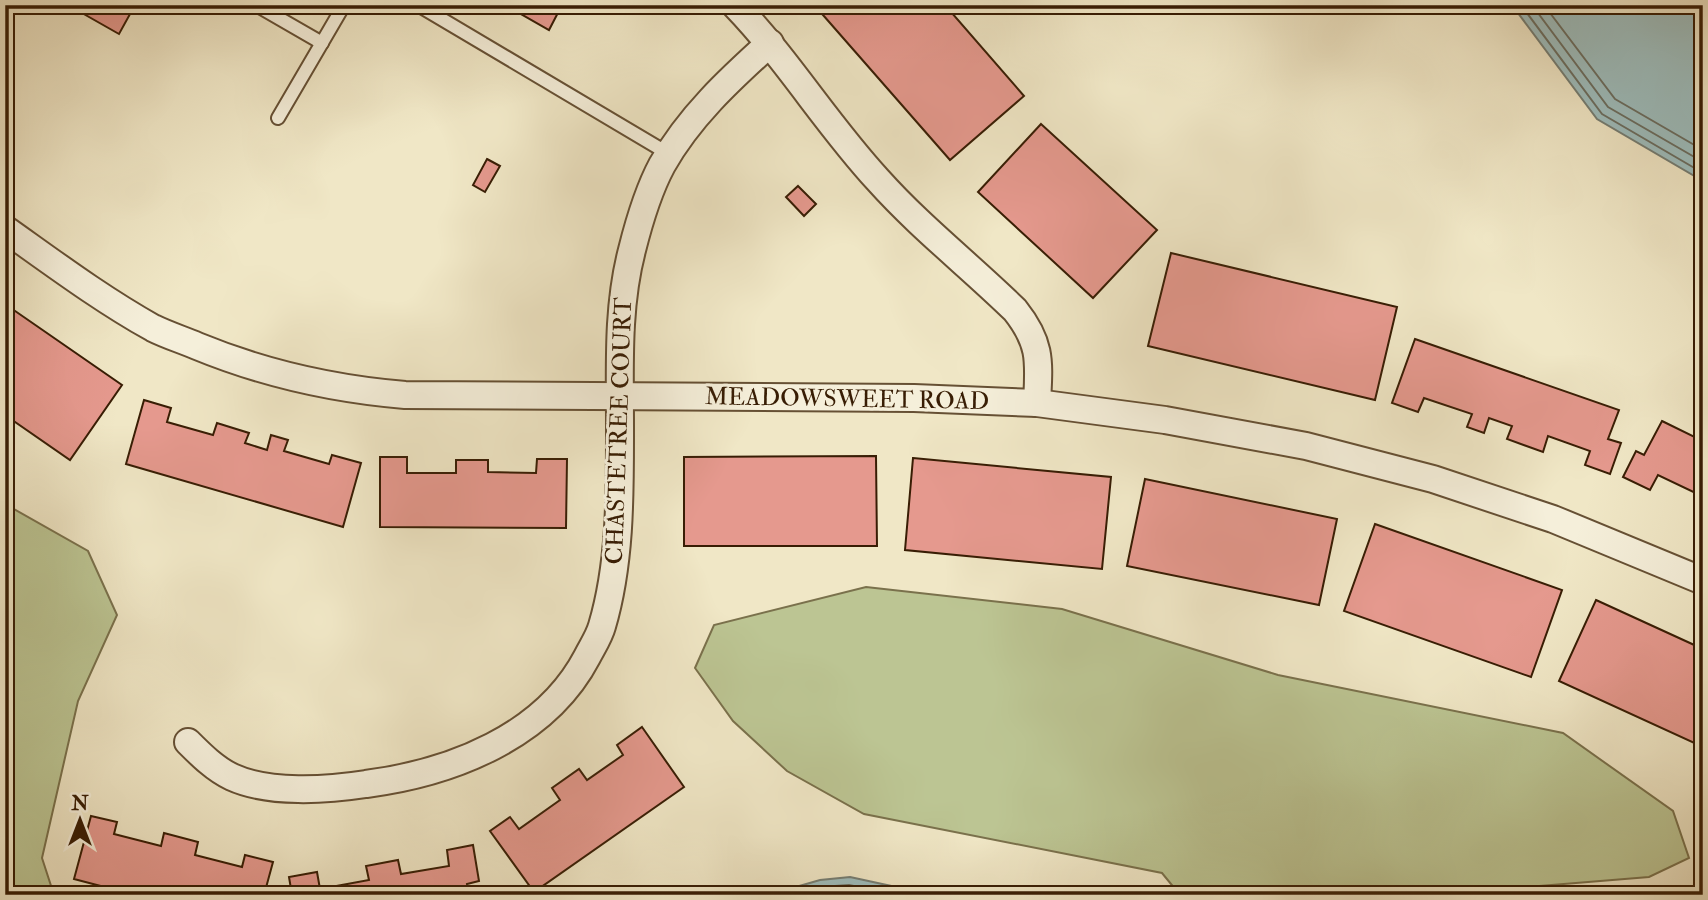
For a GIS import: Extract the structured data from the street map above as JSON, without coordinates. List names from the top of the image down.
{
  "streets": {
    "street": ["MEADOWSWEET ROAD", "CHASTETREE COURT"]
  },
  "crossings": [
    ["MEADOWSWEET ROAD", "CHASTETREE COURT"]
  ],
  "north": "top"
}
